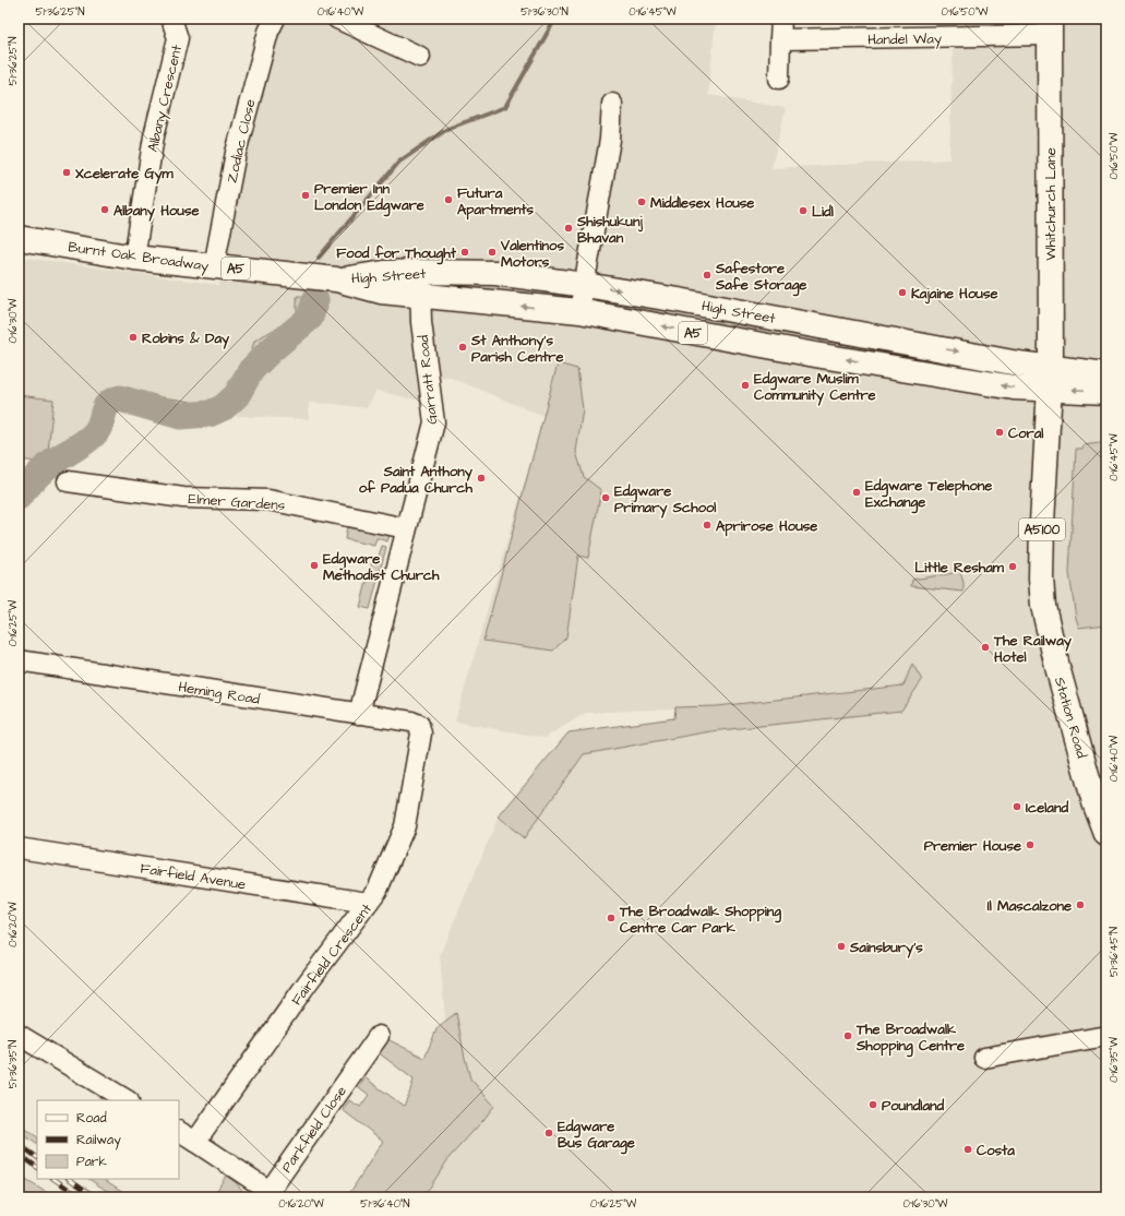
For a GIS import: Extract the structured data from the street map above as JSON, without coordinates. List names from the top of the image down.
{
  "streets": {
    "main road": [
      "Whitchurch Lane",
      "Burnt Oak Broadway",
      "A5",
      "High Street",
      "A5100",
      "Station Road"
    ],
    "street": [
      "Handel Way",
      "Albany Crescent",
      "Zodiac Close",
      "Garratt Road",
      "Elmer Gardens",
      "Heming Road",
      "Fairfield Avenue",
      "Fairfield Crescent",
      "Parkfield Close"
    ]
  },
  "crossings": [
    ["Handel Way", "Whitchurch Lane"],
    ["Albany Crescent", "Burnt Oak Broadway"],
    ["Zodiac Close", "Burnt Oak Broadway"],
    ["Whitchurch Lane", "High Street"],
    ["Whitchurch Lane", "Station Road"],
    ["Burnt Oak Broadway", "High Street"],
    ["High Street", "Garratt Road"],
    ["High Street", "Station Road"],
    ["Garratt Road", "Elmer Gardens"],
    ["Garratt Road", "Heming Road"],
    ["Heming Road", "Fairfield Crescent"],
    ["Fairfield Avenue", "Fairfield Crescent"],
    ["Fairfield Crescent", "Parkfield Close"]
  ],
  "places": [
    "Xcelerate Gym",
    "Premier Inn London Edgware",
    "Futura Apartments",
    "Middlesex House",
    "Albany House",
    "Lidl",
    "Shishukunj Bhavan",
    "Food for Thought",
    "Valentinos Motors",
    "Safestore Safe Storage",
    "Kajaine House",
    "Robins & Day",
    "St Anthony's Parish Centre",
    "Edgware Muslim Community Centre",
    "Coral",
    "Saint Anthony of Padua Church",
    "Edgware Telephone Exchange",
    "Edgware Primary School",
    "Aprirose House",
    "Edgware Methodist Church",
    "Little Resham",
    "The Railway Hotel",
    "Iceland",
    "Premier House",
    "Il Mascalzone",
    "The Broadwalk Shopping Centre Car Park",
    "Sainsbury's",
    "The Broadwalk Shopping Centre",
    "Poundland",
    "Edgware Bus Garage",
    "Costa"
  ],
  "legend": ["Road", "Railway", "Park"],
  "coordinates": [
    "51°36'25\"N",
    "0°16'40\"W",
    "51°36'30\"N",
    "0°16'45\"W",
    "0°16'50\"W",
    "0°16'30\"W",
    "0°16'25\"W",
    "0°16'20\"W",
    "51°36'45\"N",
    "0°16'35\"W",
    "51°36'35\"N",
    "51°36'40\"N"
  ]
}
